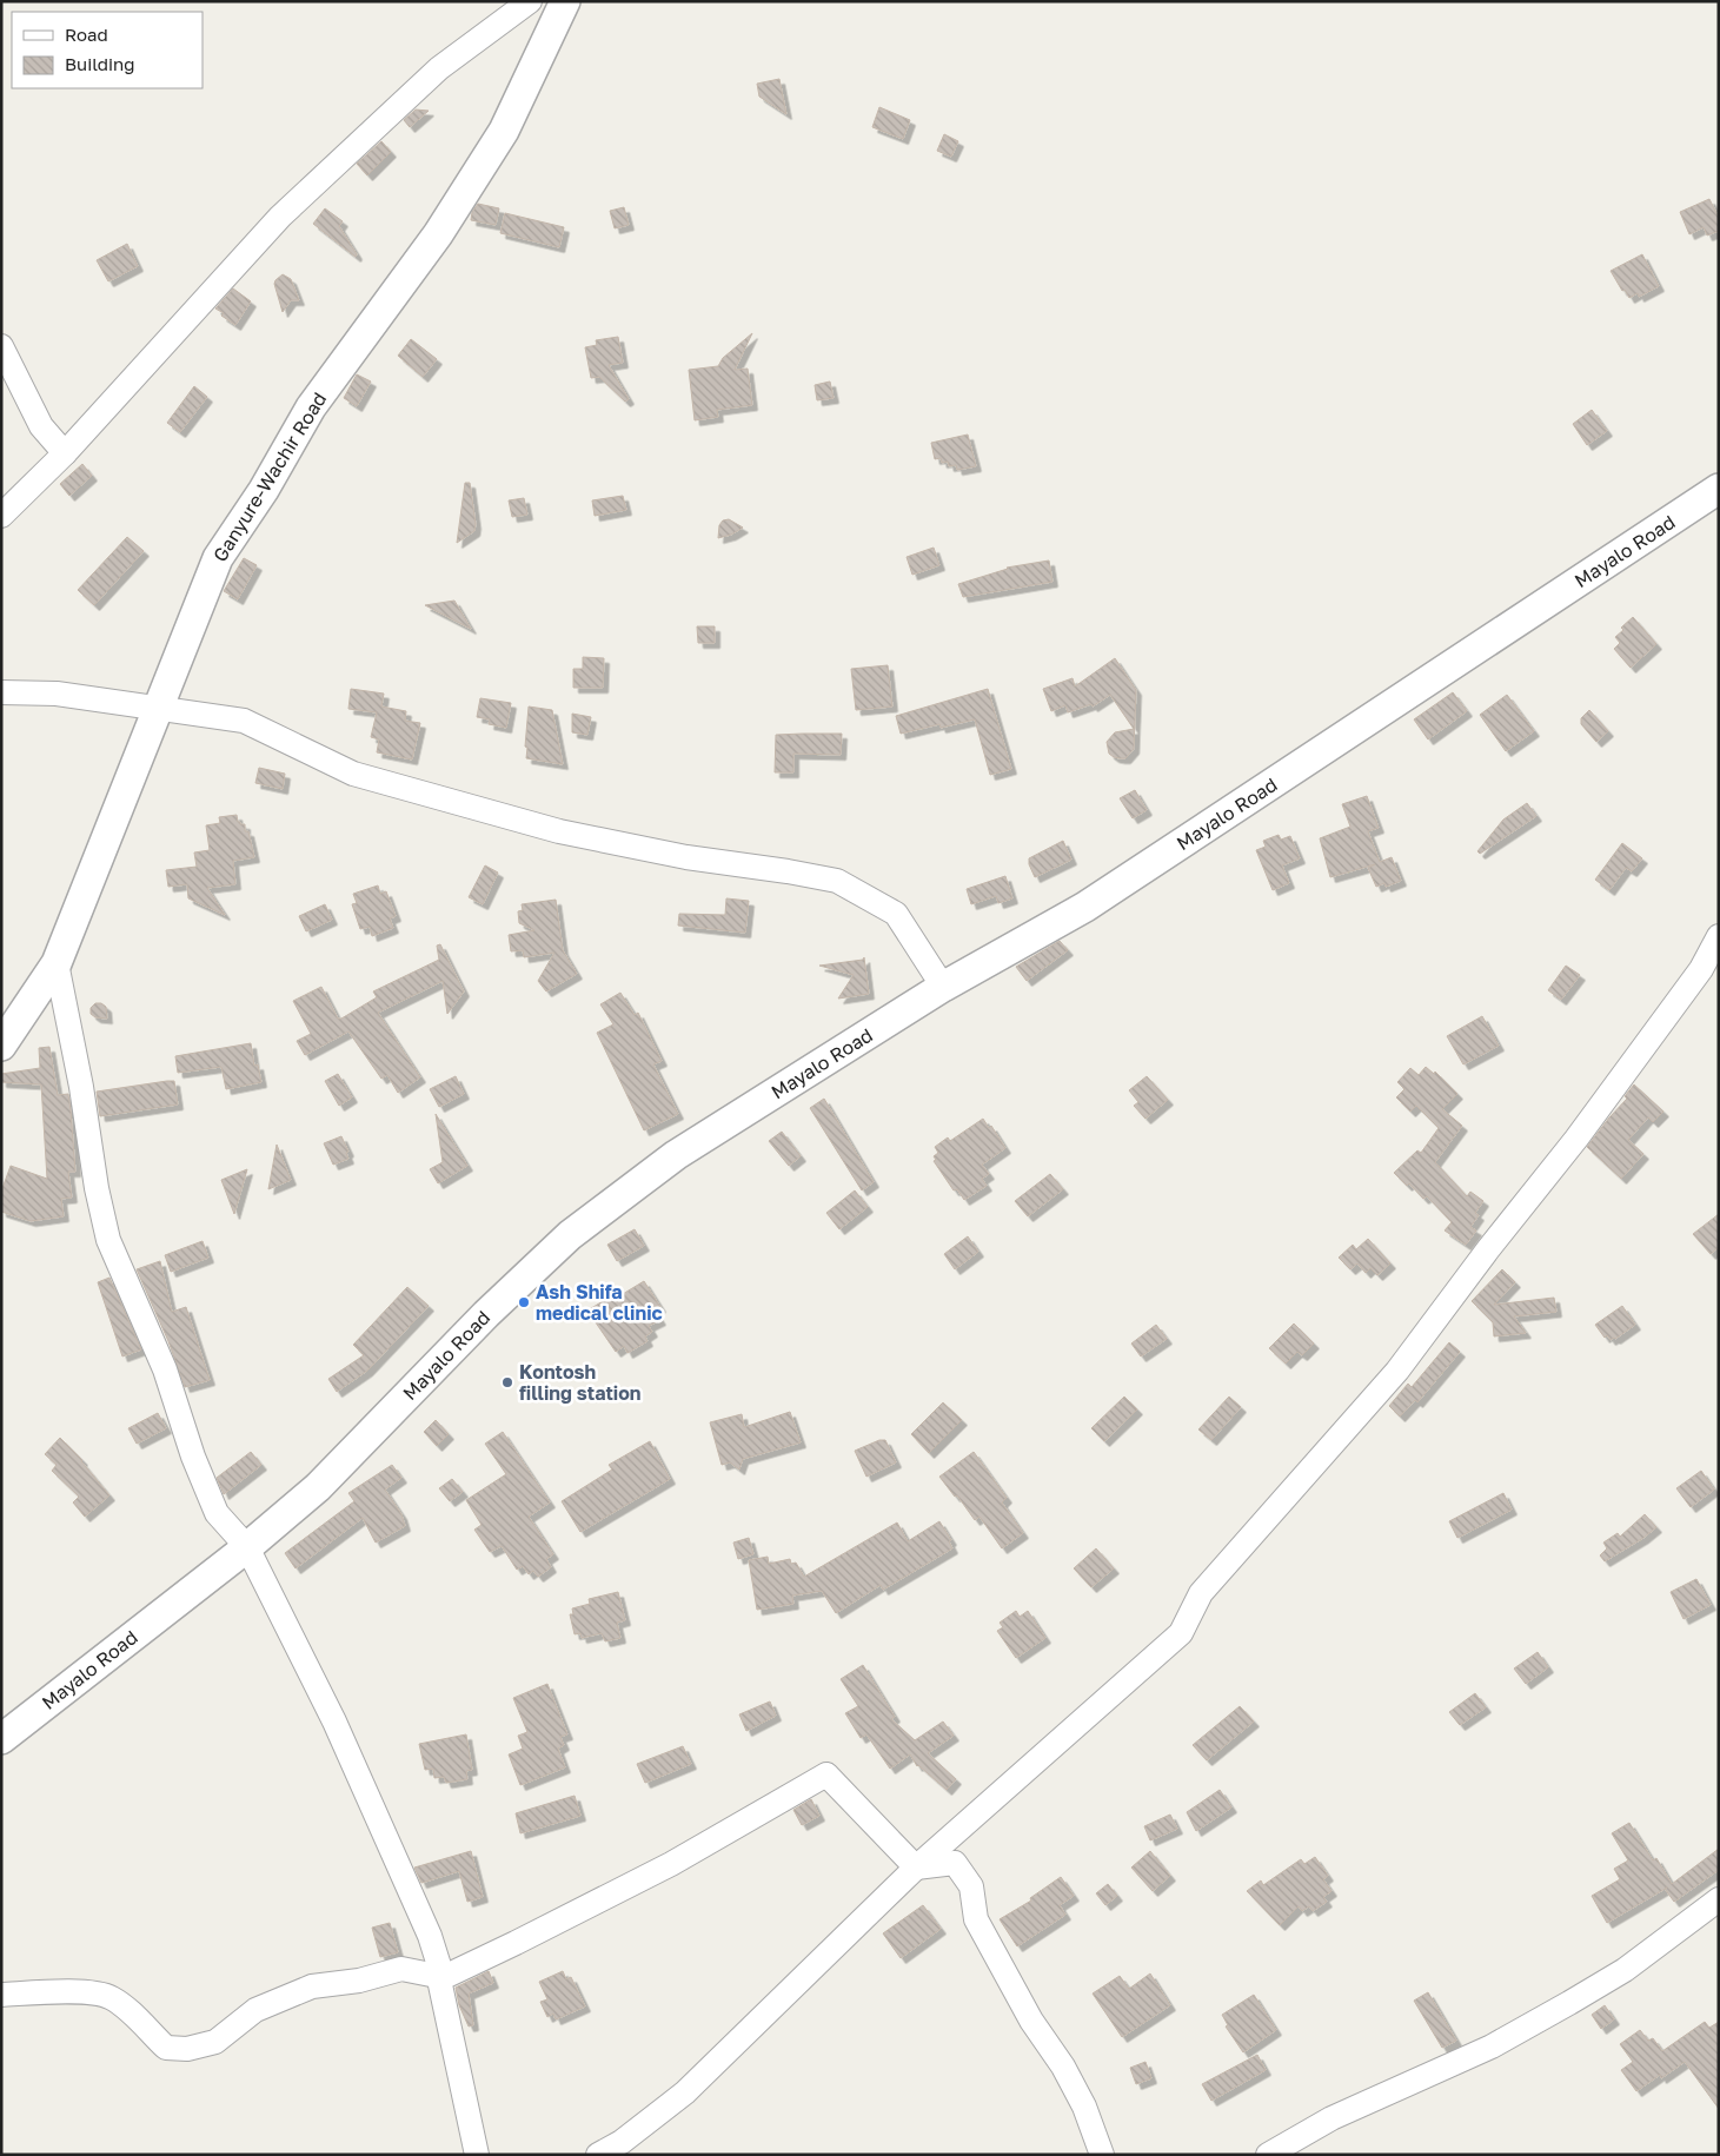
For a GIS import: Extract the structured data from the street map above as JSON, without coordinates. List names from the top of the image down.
{
  "streets": {
    "street": ["Ganyure-Wachir Road", "Mayalo Road"]
  },
  "places": ["Ash Shifa medical clinic", "Kontosh filling station"],
  "legend": ["Road", "Building"]
}
